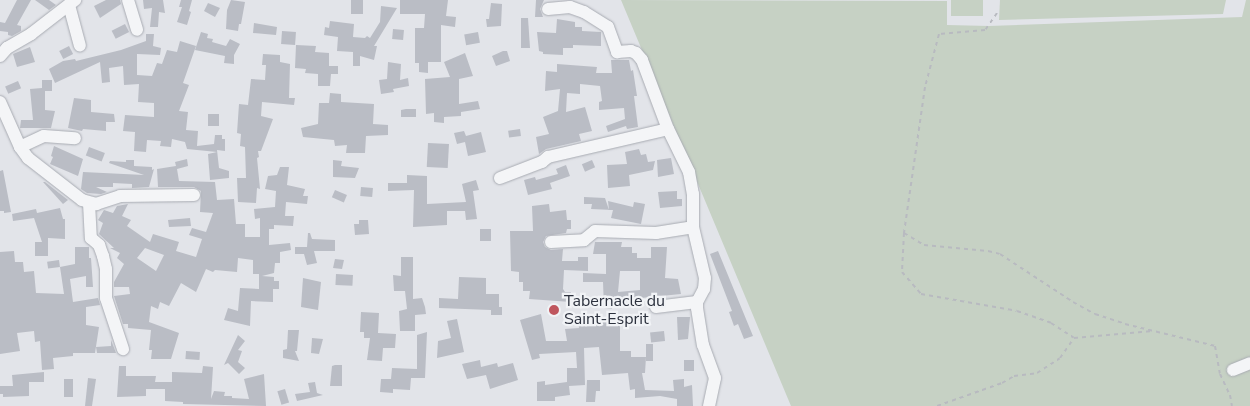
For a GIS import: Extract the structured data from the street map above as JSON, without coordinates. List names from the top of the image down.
{
  "places": ["Tabernacle du Saint-Esprit"]
}
